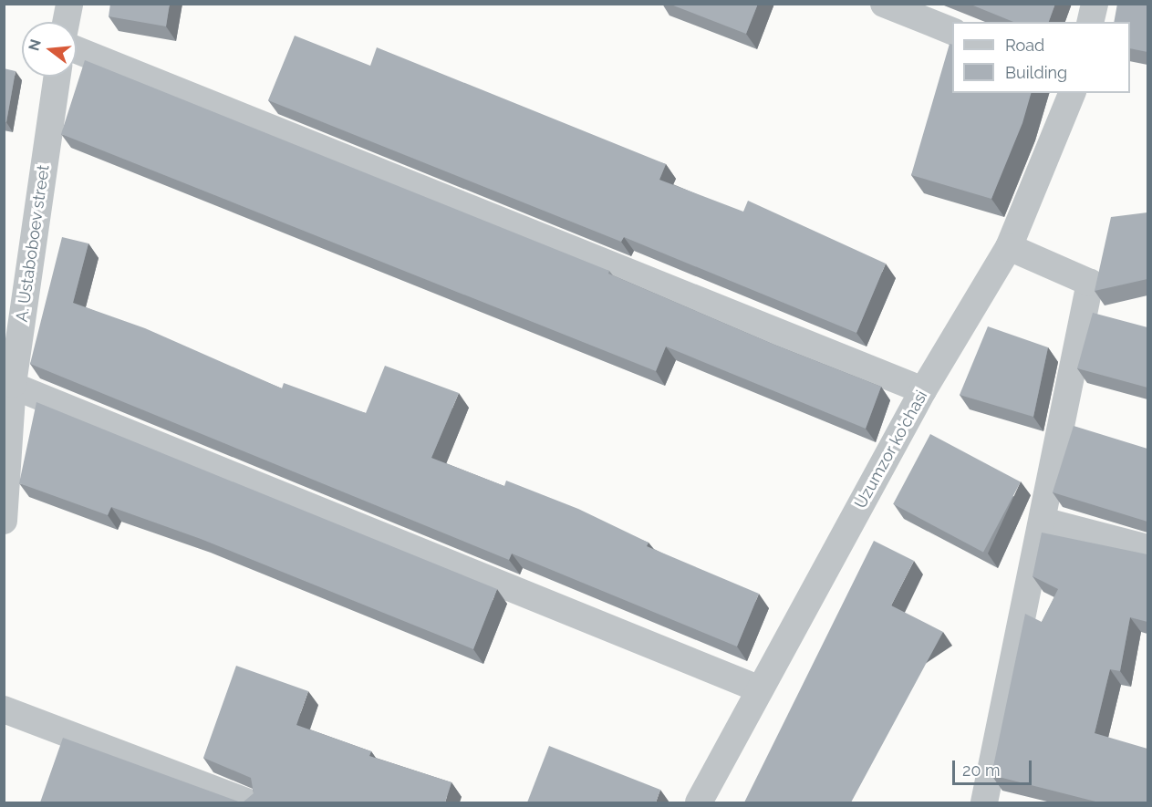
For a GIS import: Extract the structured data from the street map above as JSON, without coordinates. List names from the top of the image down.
{
  "streets": {
    "street": ["A. Ustaboboev street", "Uzumzor ko'chasi"]
  },
  "legend": ["Road", "Building"],
  "scale_bar": "20 m",
  "north": "left"
}
